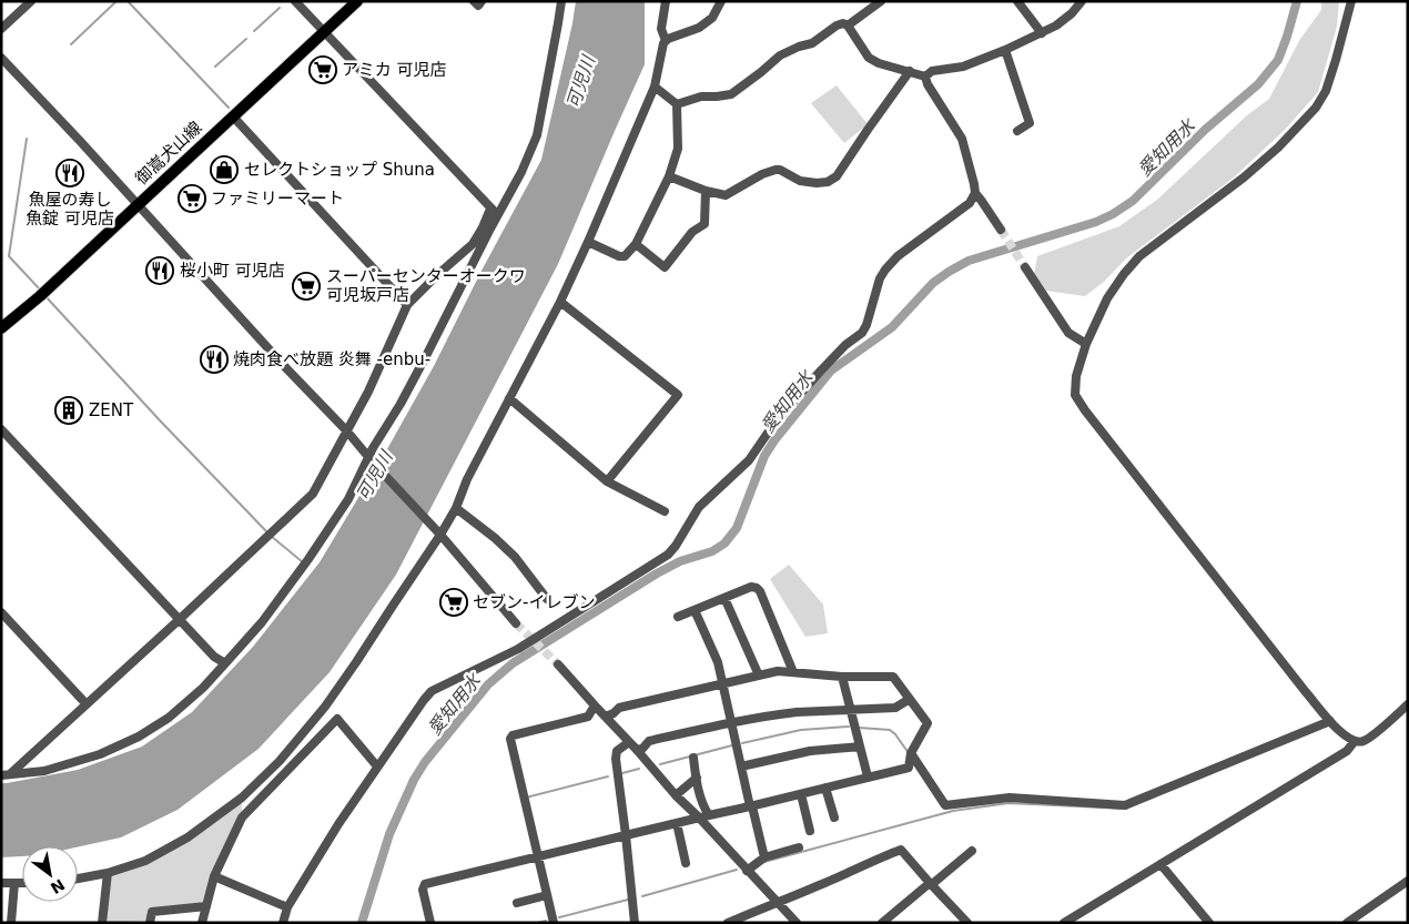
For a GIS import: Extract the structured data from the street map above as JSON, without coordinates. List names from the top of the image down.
{
  "streets": {
    "main road": ["御嵩犬山線"]
  },
  "water": ["可児川", "愛知用水"],
  "places": {
    "supermarket": [
      "アミカ 可児店",
      "ファミリーマート",
      "スーパーセンターオークワ 可児坂戸店",
      "セブン-イレブン"
    ],
    "shop": ["セレクトショップ Shuna"],
    "restaurant": ["魚屋の寿し 魚錠 可児店", "桜小町 可児店", "焼肉食べ放題 炎舞 ‐enbu‐"],
    "building": ["ZENT"]
  },
  "north": "bottom right"
}
